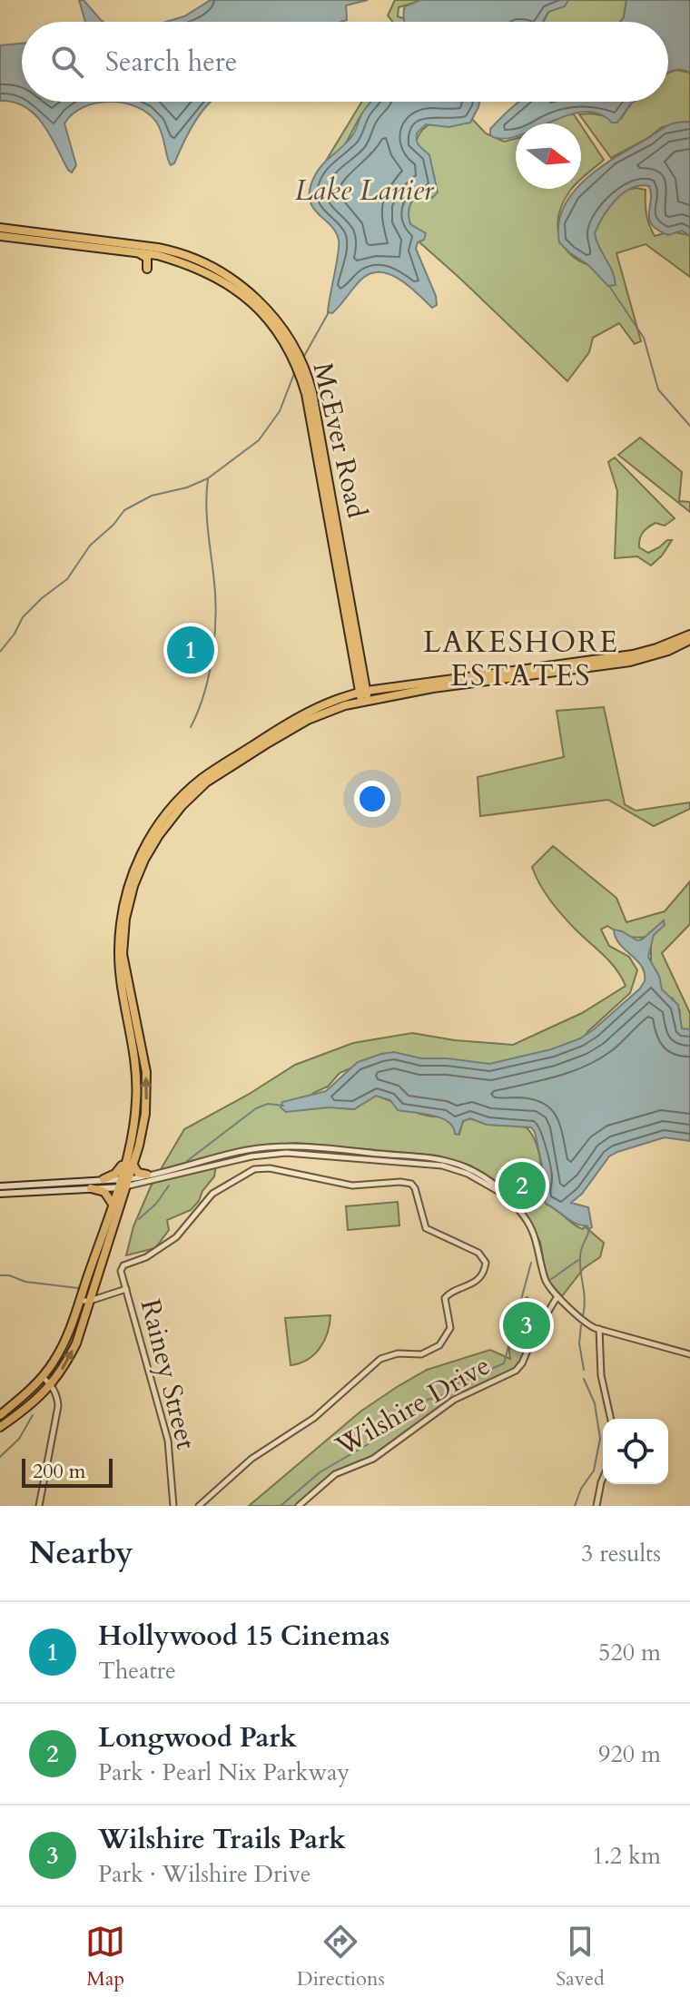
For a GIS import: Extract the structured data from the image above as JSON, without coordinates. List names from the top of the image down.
{
  "streets": {
    "main road": ["McEver Road"],
    "street": ["Rainey Street", "Wilshire Drive"]
  },
  "districts": ["LAKESHORE ESTATES"],
  "water": ["Lake Lanier"],
  "scale_bar": "200 m",
  "north": "right",
  "page": {
    "search": "Search here",
    "pins": ["1", "2", "3"],
    "scale": "200 m",
    "heading": ["Nearby", "3 results"],
    "list": [
      {
        "mark": "1",
        "name": "Hollywood 15 Cinemas",
        "note": "Theatre",
        "value": "520 m"
      },
      {
        "mark": "2",
        "name": "Longwood Park",
        "note": "Park · Pearl Nix Parkway",
        "value": "920 m"
      },
      {
        "mark": "3",
        "name": "Wilshire Trails Park",
        "note": "Park · Wilshire Drive",
        "value": "1.2 km"
      }
    ],
    "nav": ["Map", "Directions", "Saved"]
  }
}
